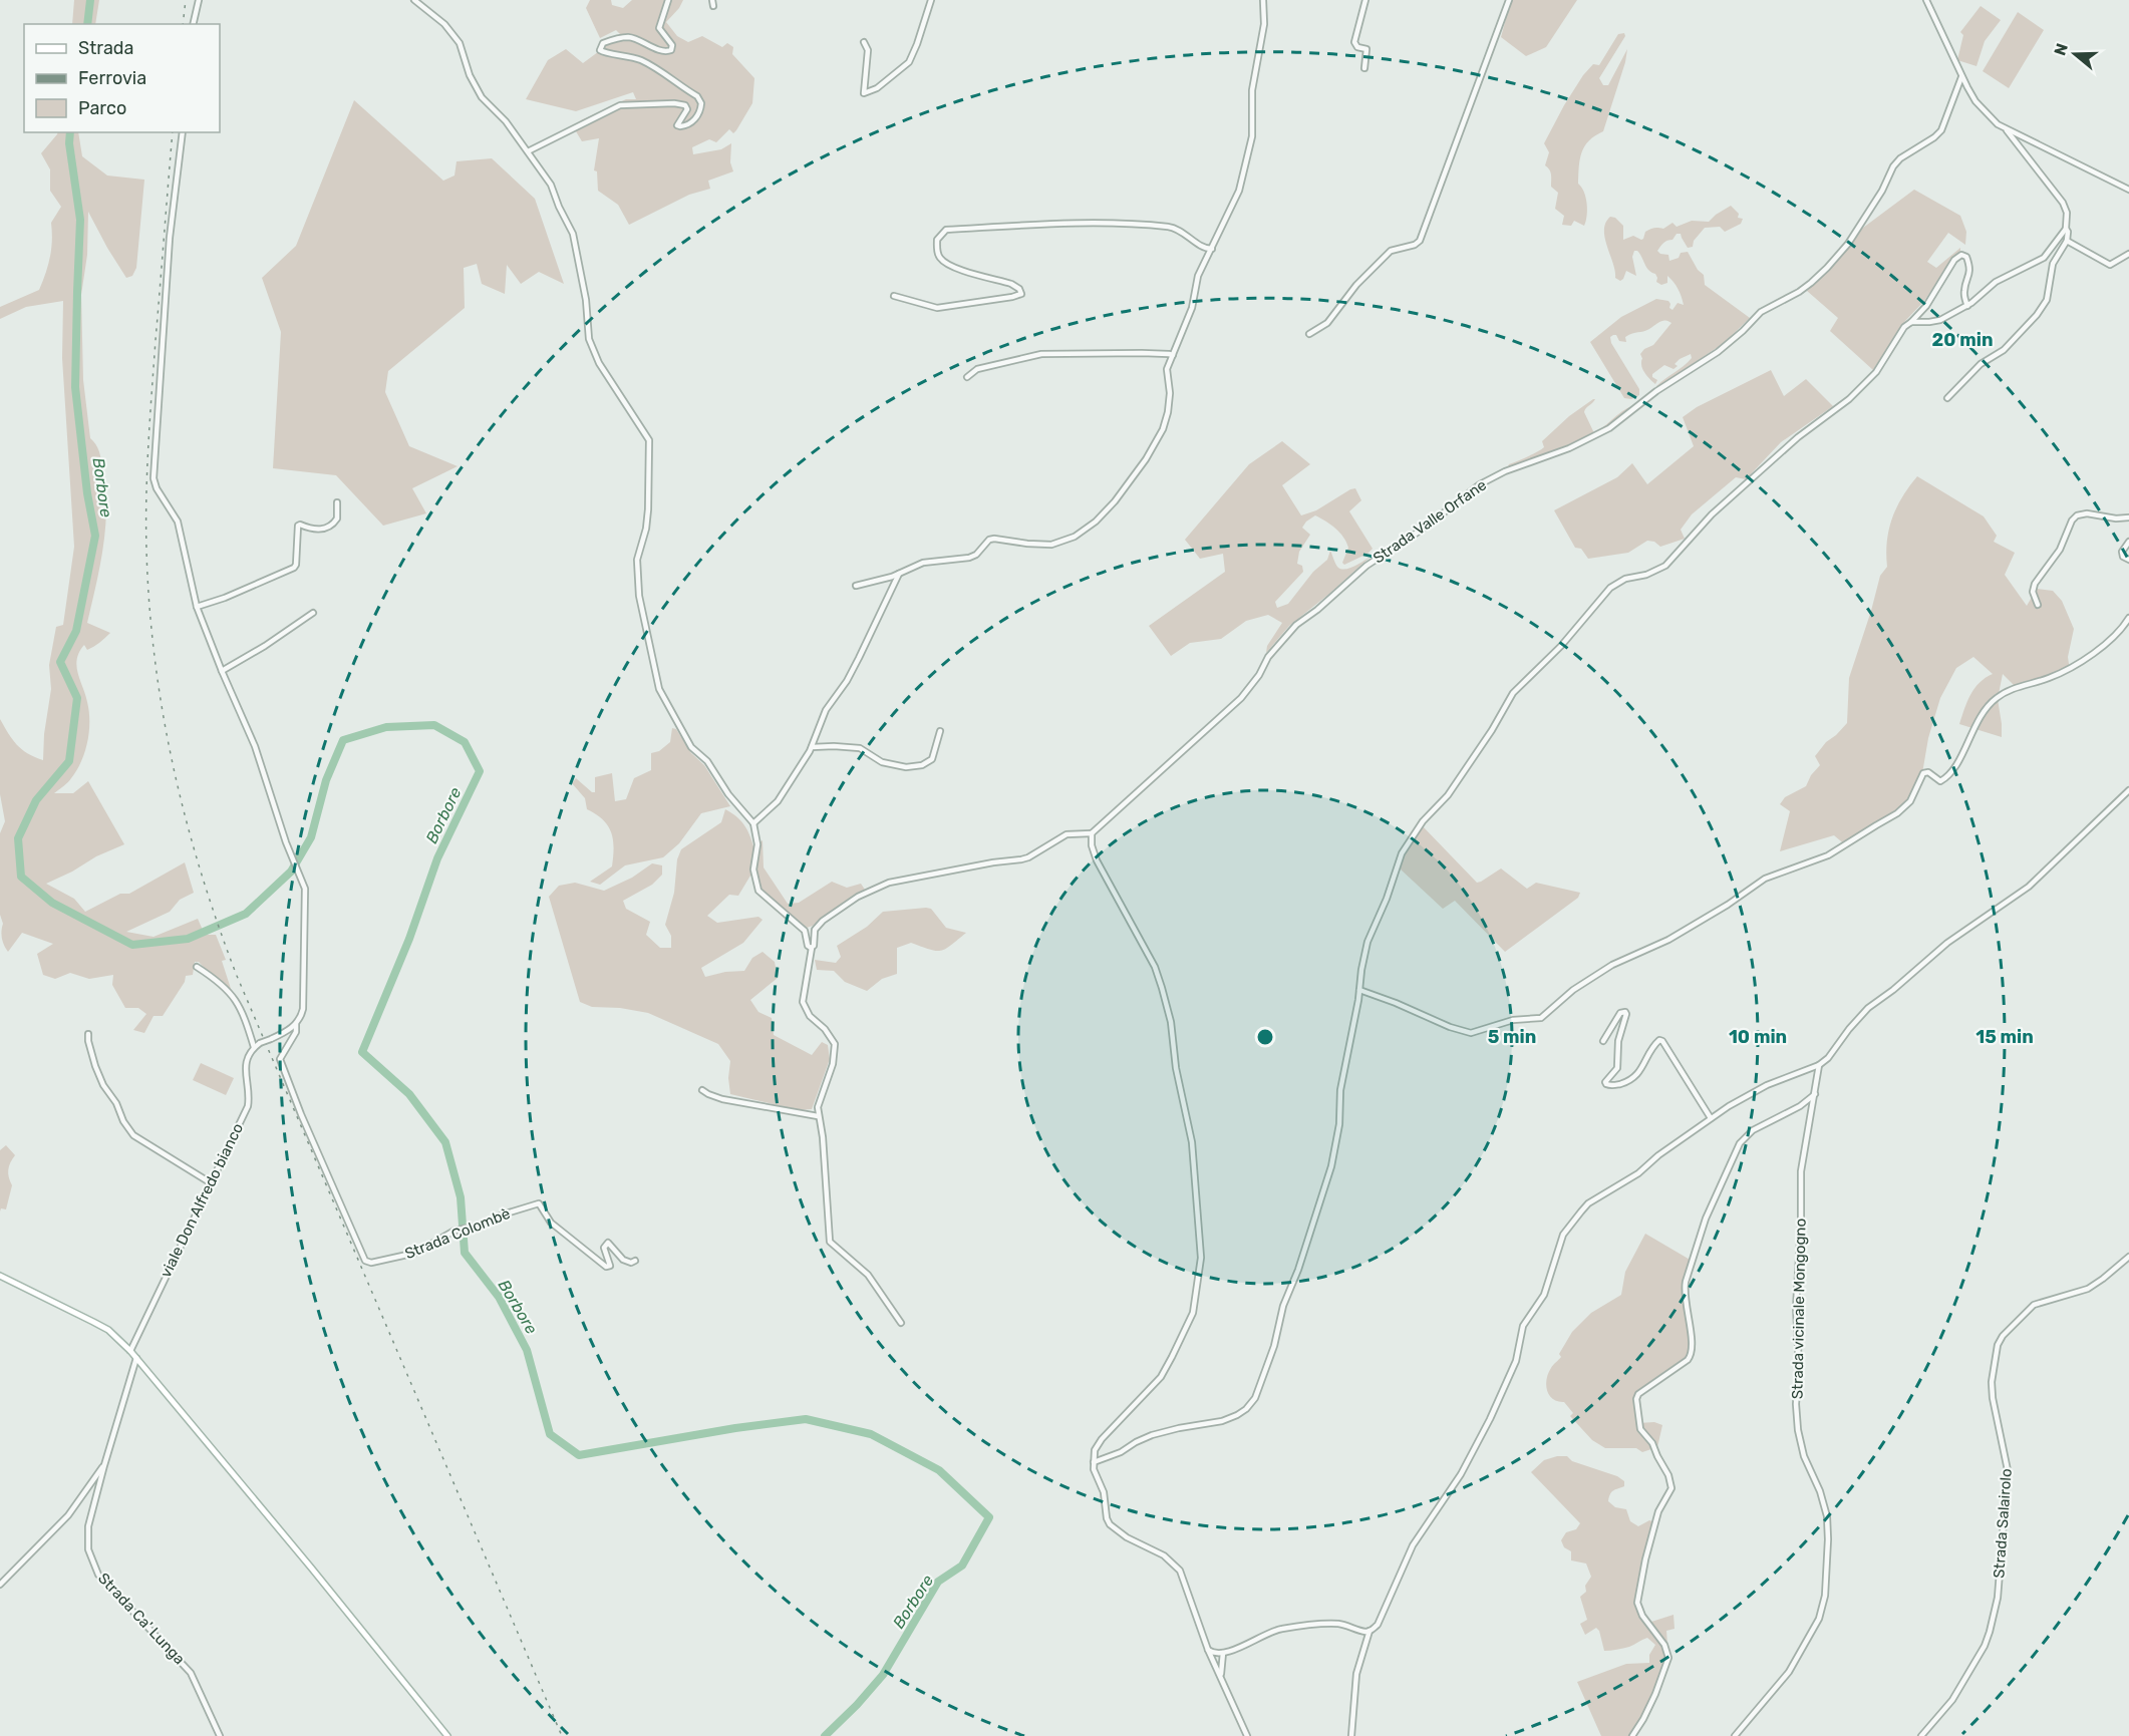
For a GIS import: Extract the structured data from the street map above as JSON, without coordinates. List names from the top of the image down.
{
  "streets": {
    "street": [
      "Strada Valle Orfane",
      "viale Don Alfredo bianco",
      "Strada Colombè",
      "Strada vicinale Mongogno",
      "Strada Salairolo",
      "Strada Ca' Lunga"
    ]
  },
  "water": ["Borbore"],
  "legend": ["Strada", "Ferrovia", "Parco"],
  "north": "left",
  "rings": [
    "20 min",
    "5 min",
    "10 min",
    "15 min"
  ]
}
